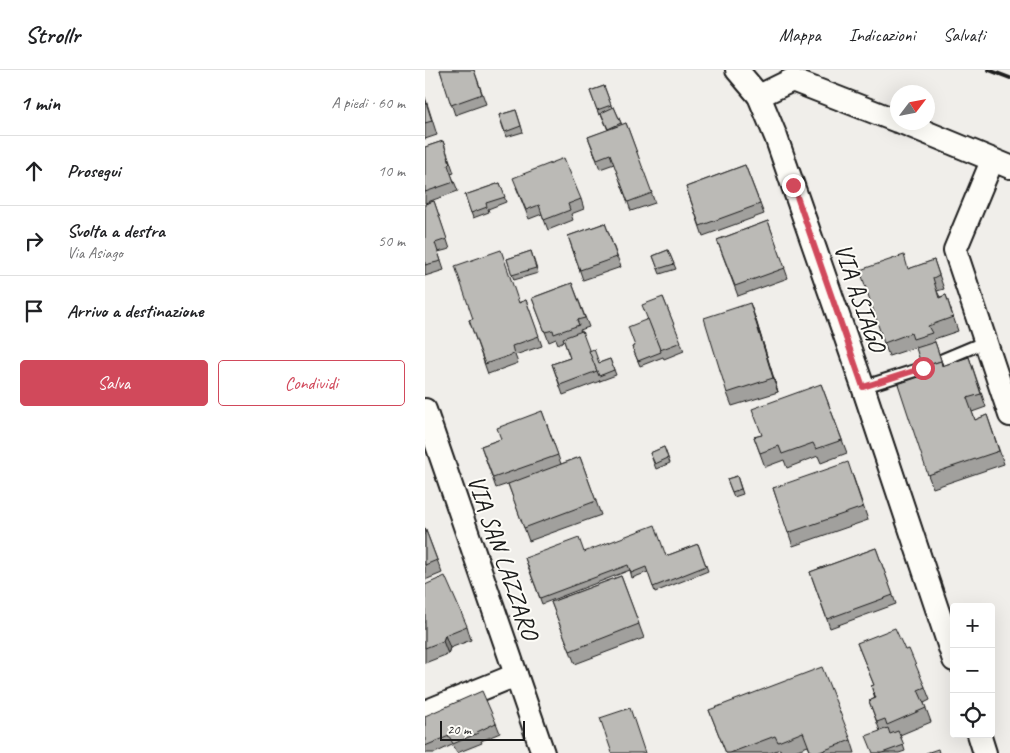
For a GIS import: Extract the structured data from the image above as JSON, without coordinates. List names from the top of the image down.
{
  "streets": {
    "street": ["VIA ASIAGO", "VIA SAN LAZZARO"]
  },
  "scale_bar": "20 m",
  "north": "top right",
  "page": {
    "header": "Strollr",
    "nav": ["Mappa", "Indicazioni", "Salvati"],
    "heading": ["1 min", "A piedi · 60 m"],
    "list": [
      ["Prosegui", "10 m"],
      ["Svolta a destra", "Via Asiago", "50 m"],
      "Arrivo a destinazione"
    ],
    "buttons": ["Salva", "Condividi"],
    "map_buttons": ["+", "−"],
    "scale": "20 m"
  }
}
